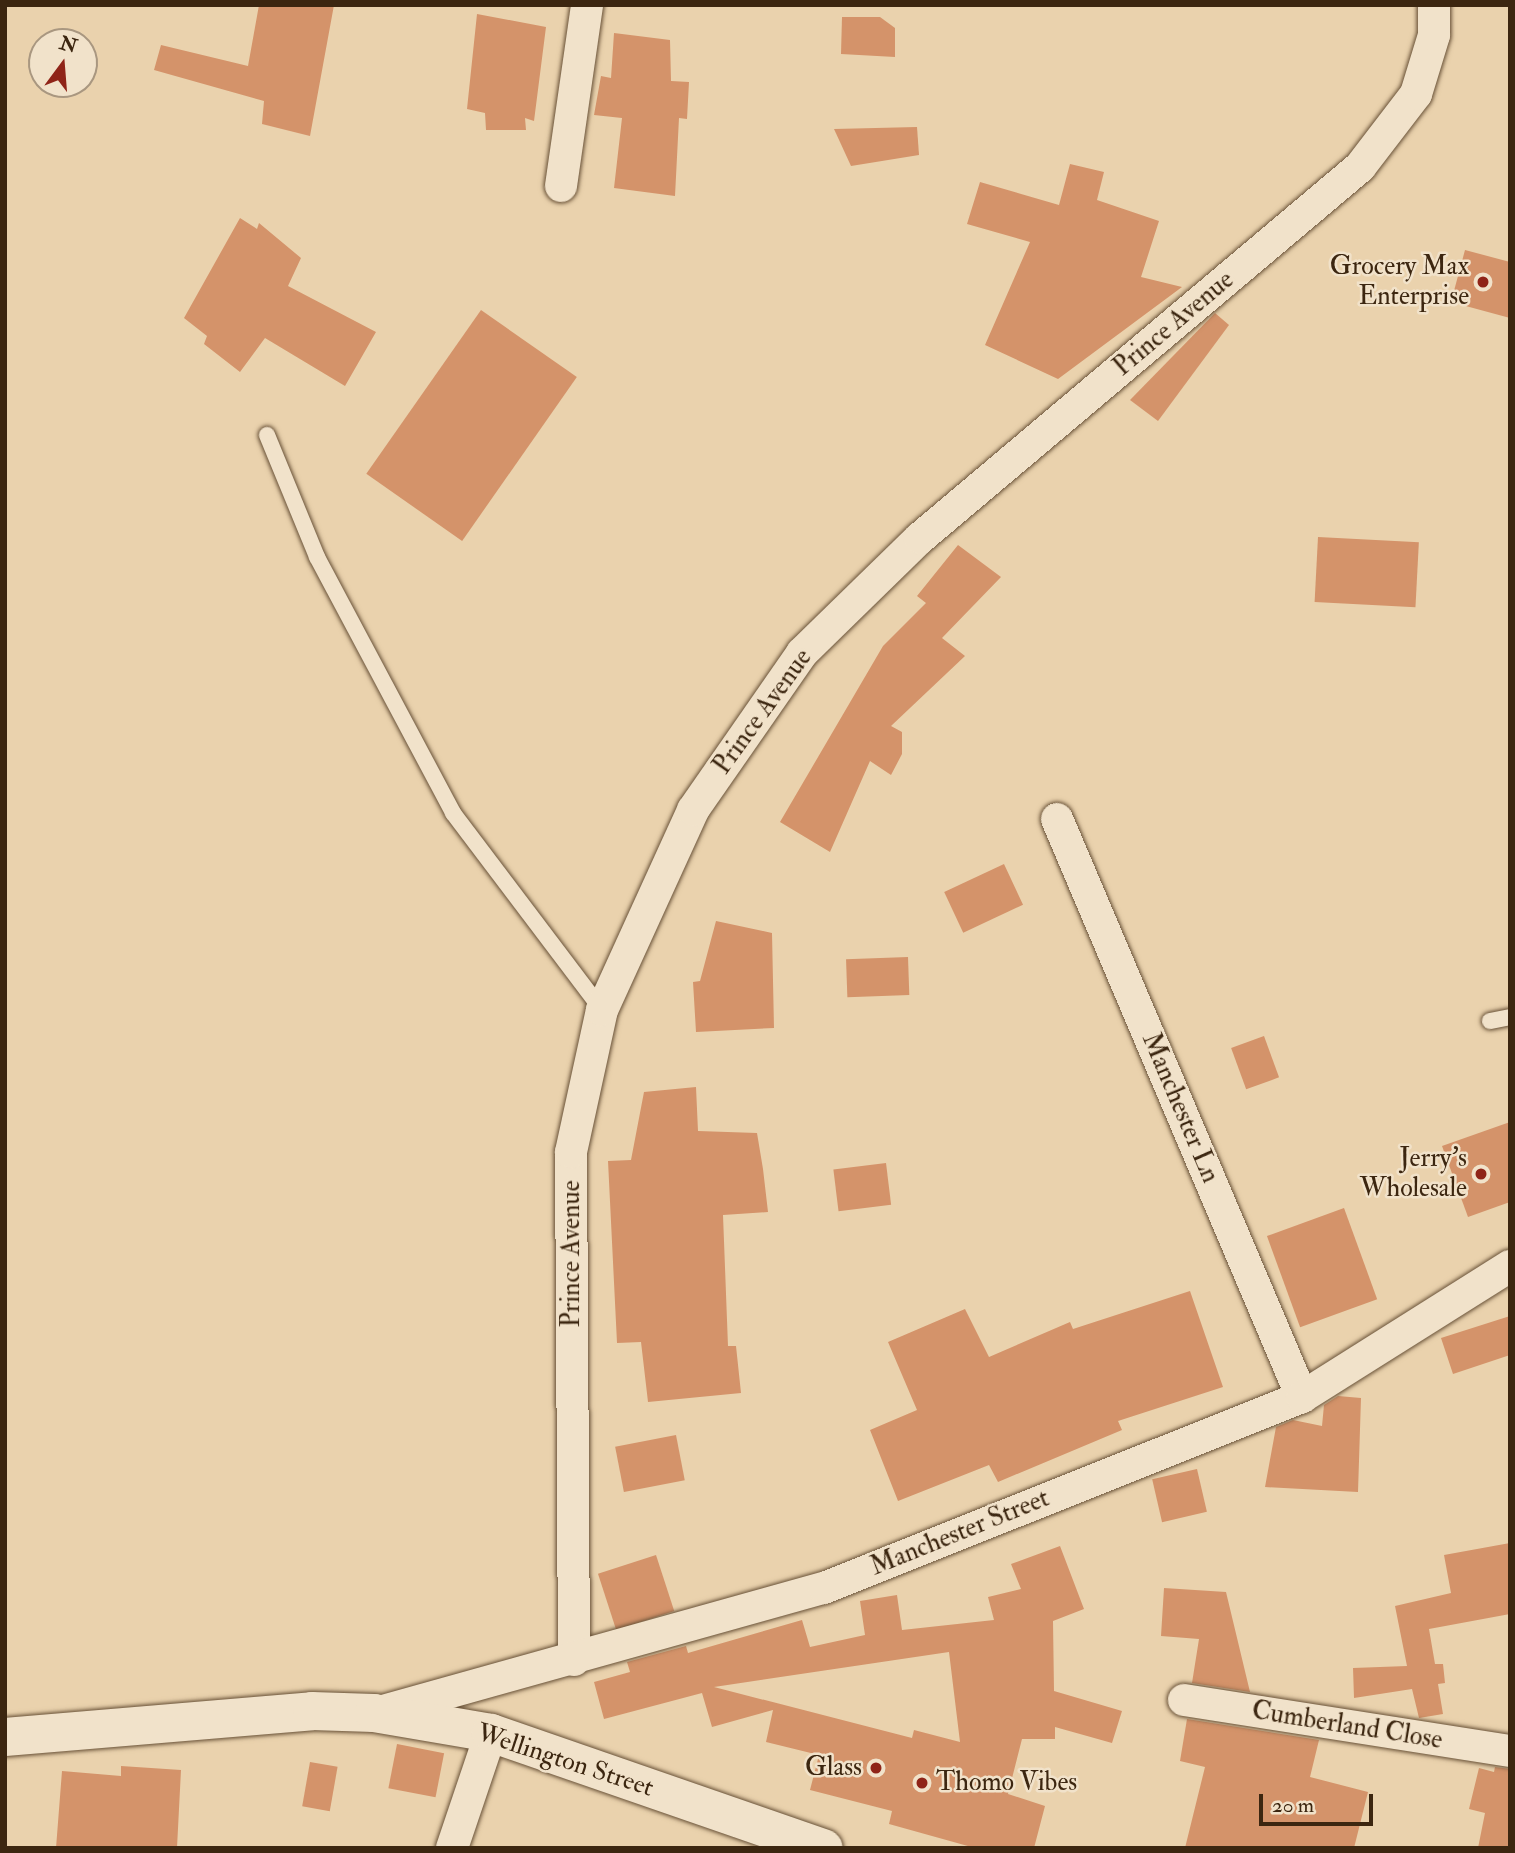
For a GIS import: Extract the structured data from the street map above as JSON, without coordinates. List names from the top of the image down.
{
  "streets": {
    "main road": ["Wellington Street"],
    "street": [
      "Prince Avenue",
      "Manchester Ln",
      "Manchester Street",
      "Cumberland Close"
    ]
  },
  "crossings": [
    ["Prince Avenue", "Manchester Street"],
    ["Manchester Ln", "Manchester Street"],
    ["Manchester Street", "Wellington Street"]
  ],
  "places": [
    "Grocery Max Enterprise",
    "Jerry's Wholesale",
    "Glass",
    "Thomo Vibes"
  ],
  "scale_bar": "20 m",
  "north": "top"
}
